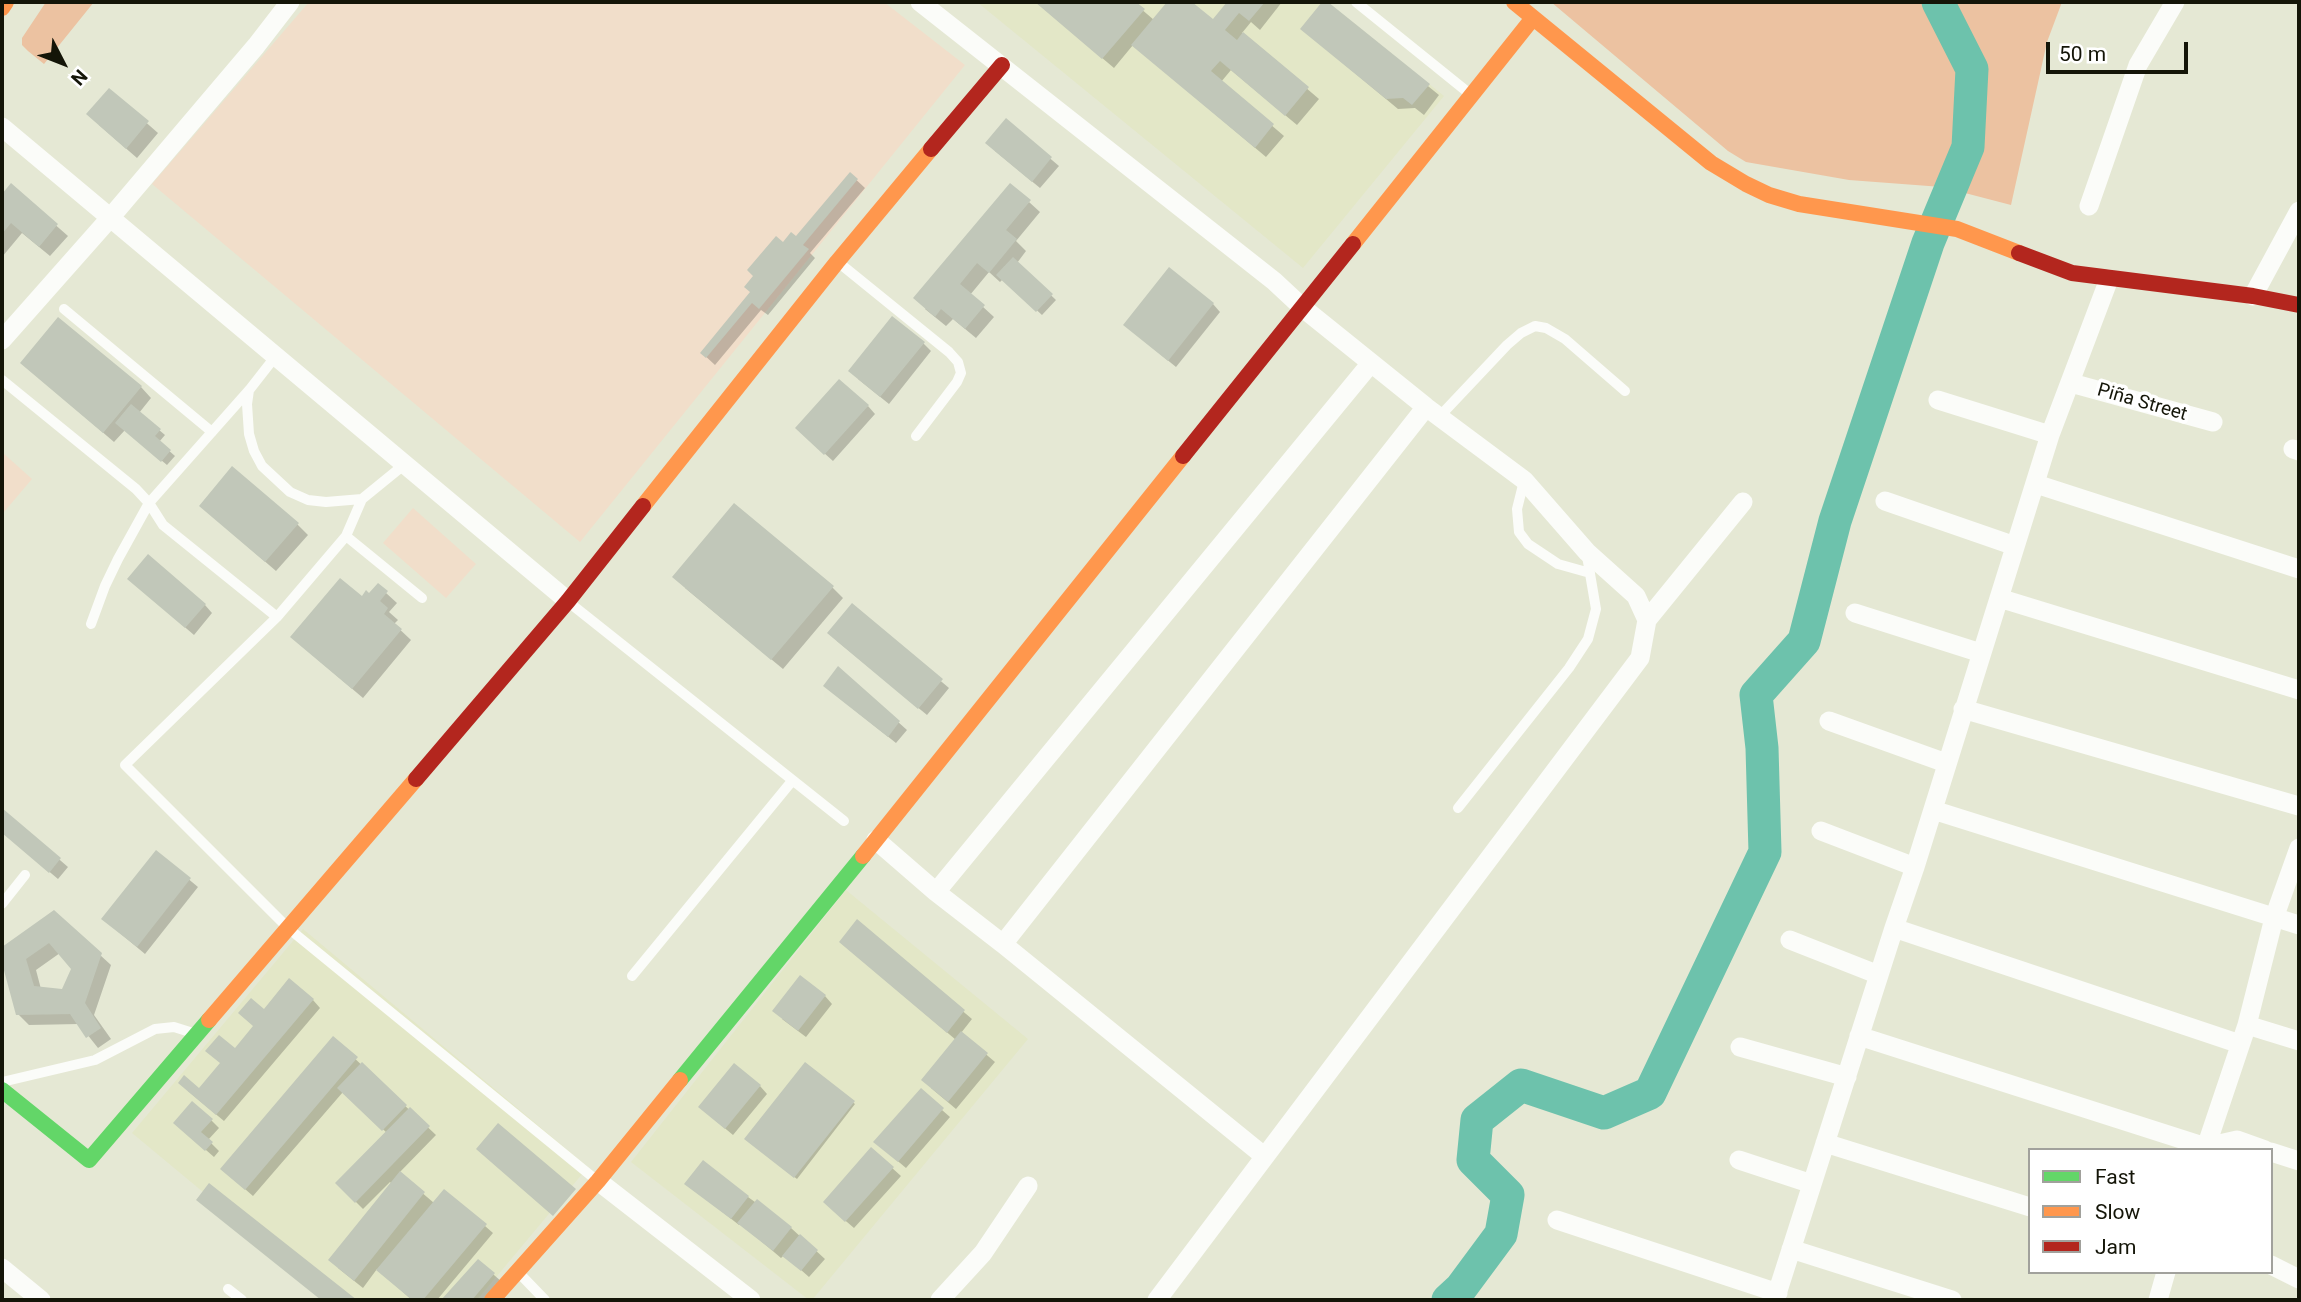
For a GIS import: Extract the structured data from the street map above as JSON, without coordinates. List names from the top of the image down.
{
  "streets": {
    "street": ["Piña Street"]
  },
  "legend": ["Fast", "Slow", "Jam"],
  "scale_bar": "50 m",
  "north": "bottom right"
}
